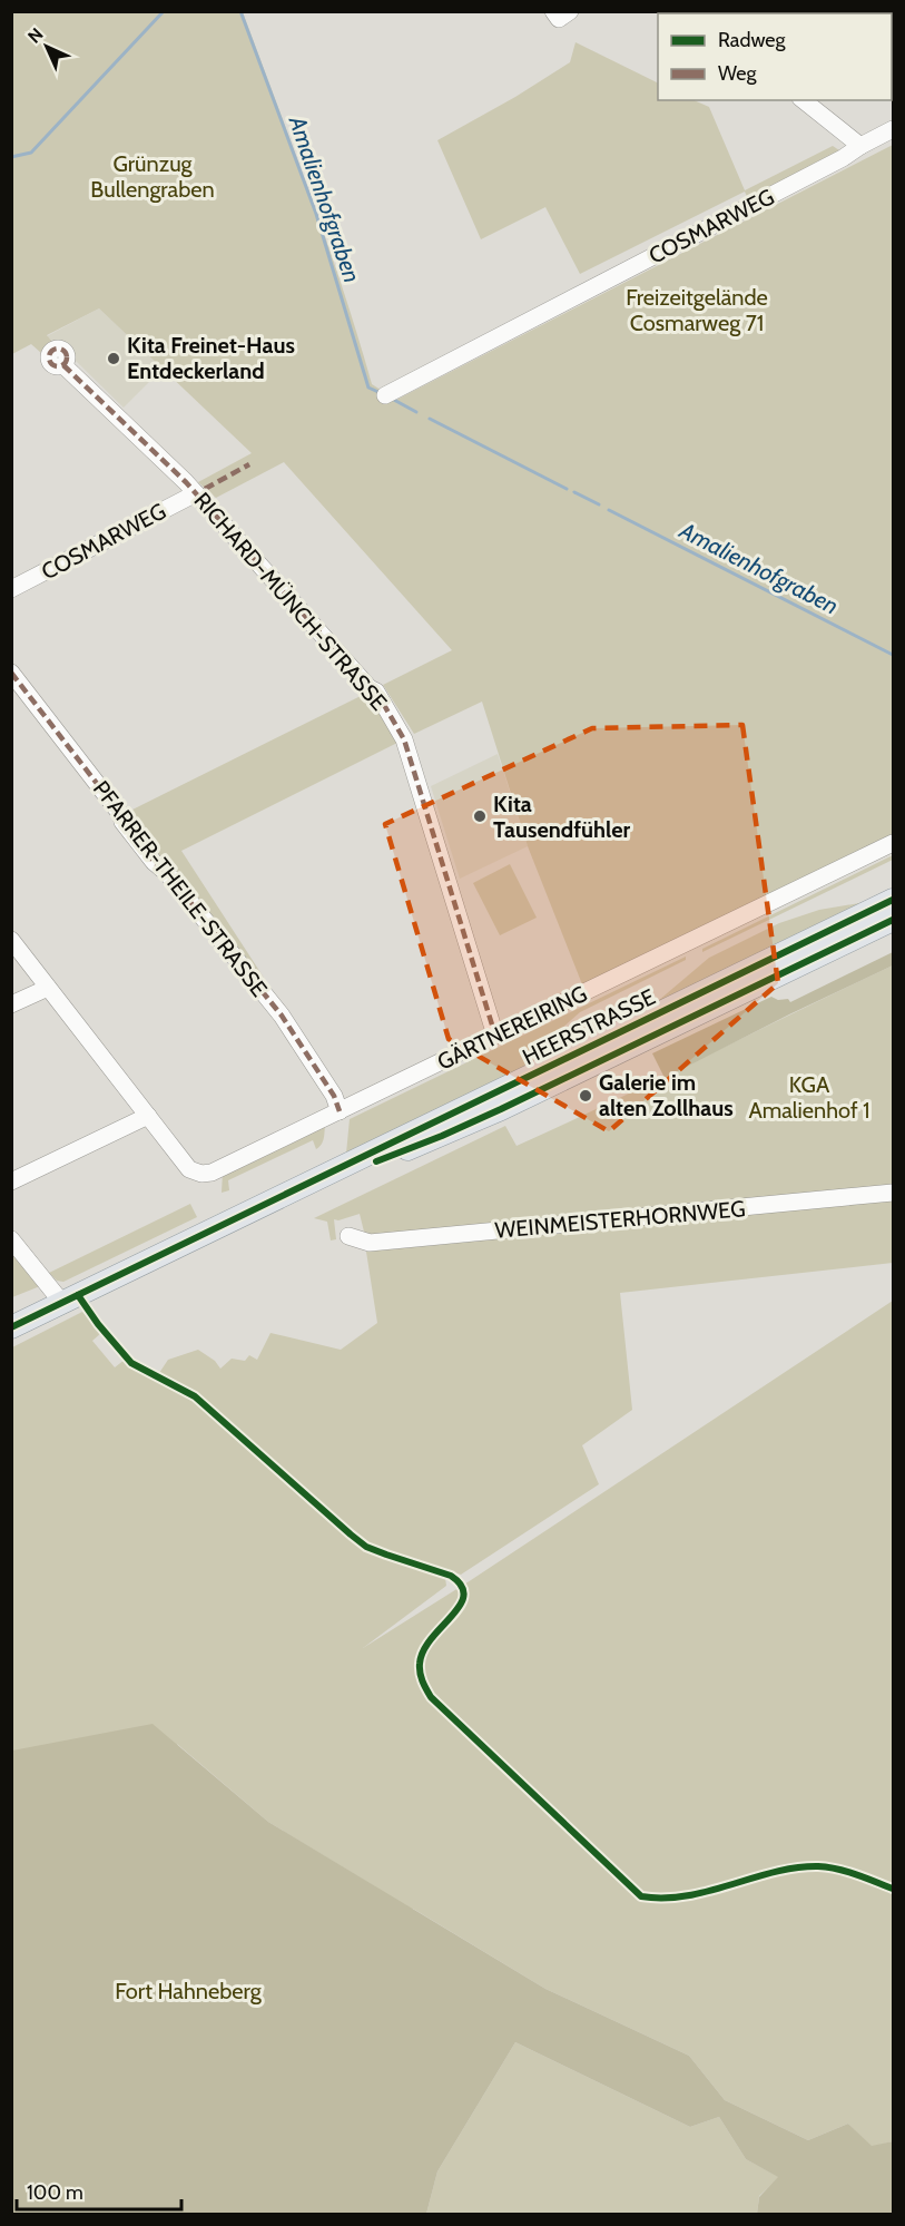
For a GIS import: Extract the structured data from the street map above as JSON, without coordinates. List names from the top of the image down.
{
  "streets": {
    "main road": ["HEERSTRASSE"],
    "street": [
      "COSMARWEG",
      "RICHARD-MÜNCH-STRASSE",
      "PFARRER-THEILE-STRASSE",
      "GÄRTNEREIRING",
      "WEINMEISTERHORNWEG"
    ]
  },
  "crossings": [
    ["COSMARWEG", "RICHARD-MÜNCH-STRASSE"],
    ["RICHARD-MÜNCH-STRASSE", "GÄRTNEREIRING"],
    ["PFARRER-THEILE-STRASSE", "GÄRTNEREIRING"]
  ],
  "water": ["Amalienhofgraben"],
  "parks": [
    "Grünzug Bullengraben",
    "Freizeitgelände Cosmarweg 71",
    "KGA Amalienhof 1",
    "Fort Hahneberg"
  ],
  "places": ["Kita Freinet-Haus Entdeckerland", "Kita Tausendfühler", "Galerie im alten Zollhaus"],
  "legend": ["Radweg", "Weg"],
  "scale_bar": "100 m",
  "north": "top left"
}
